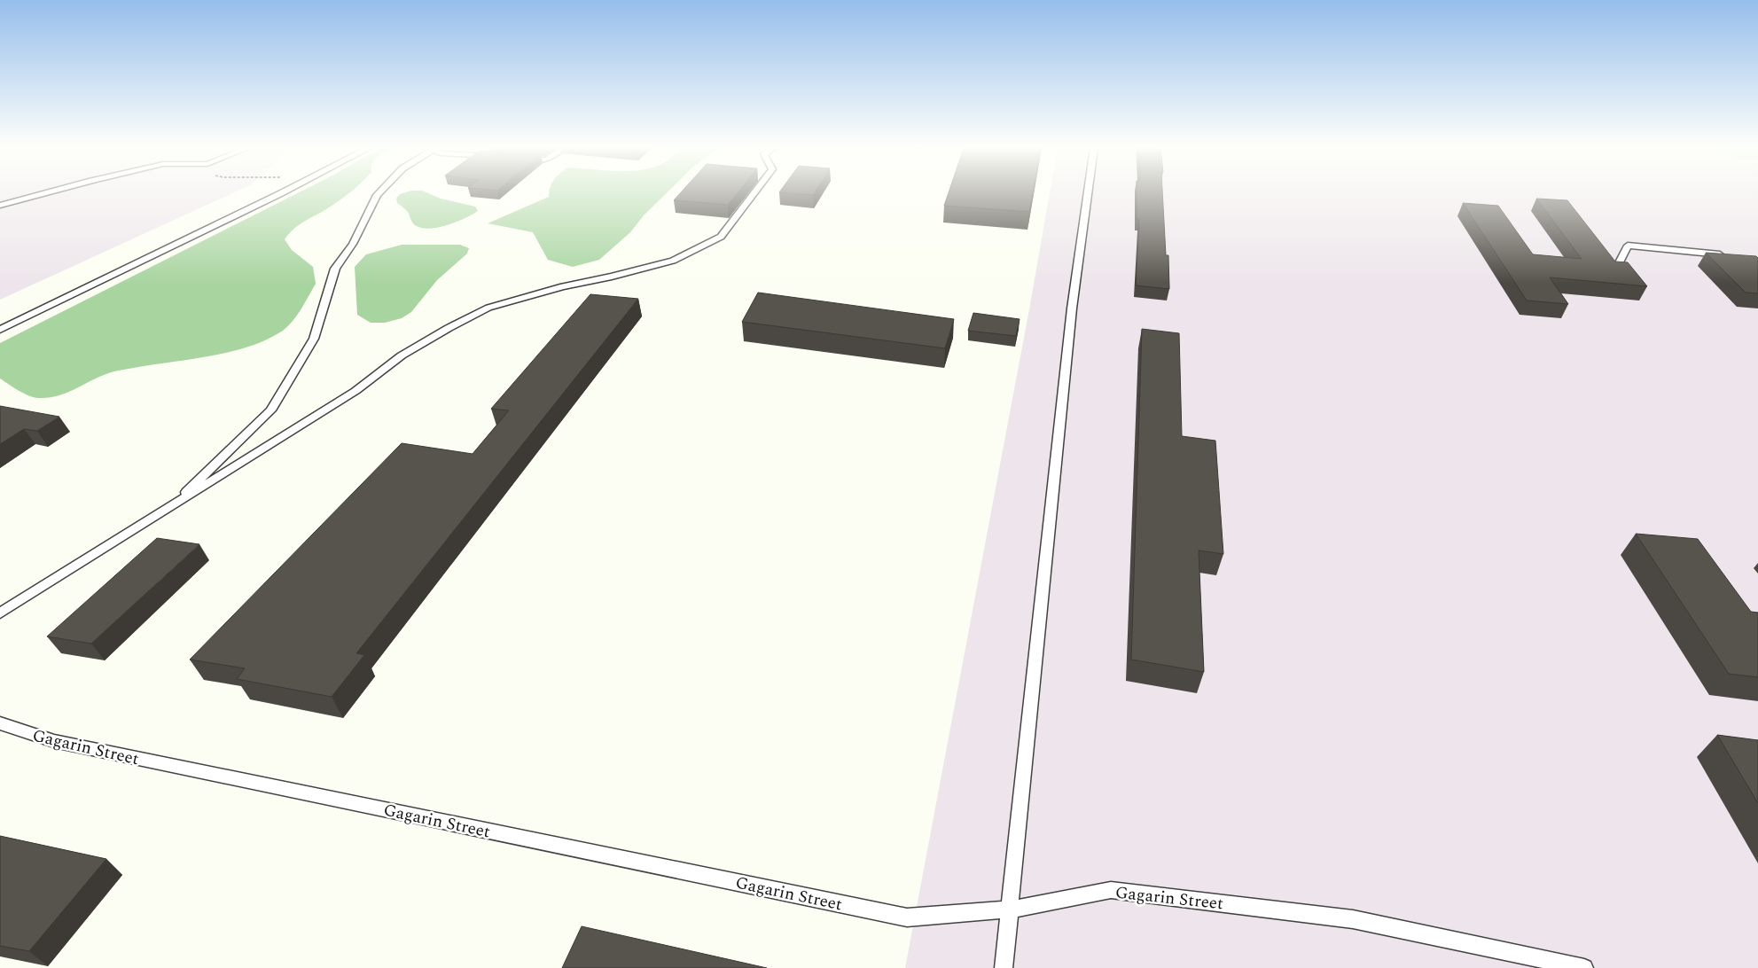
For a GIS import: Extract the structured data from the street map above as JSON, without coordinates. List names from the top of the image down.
{
  "streets": {
    "lane": ["Gagarin Street"]
  }
}
